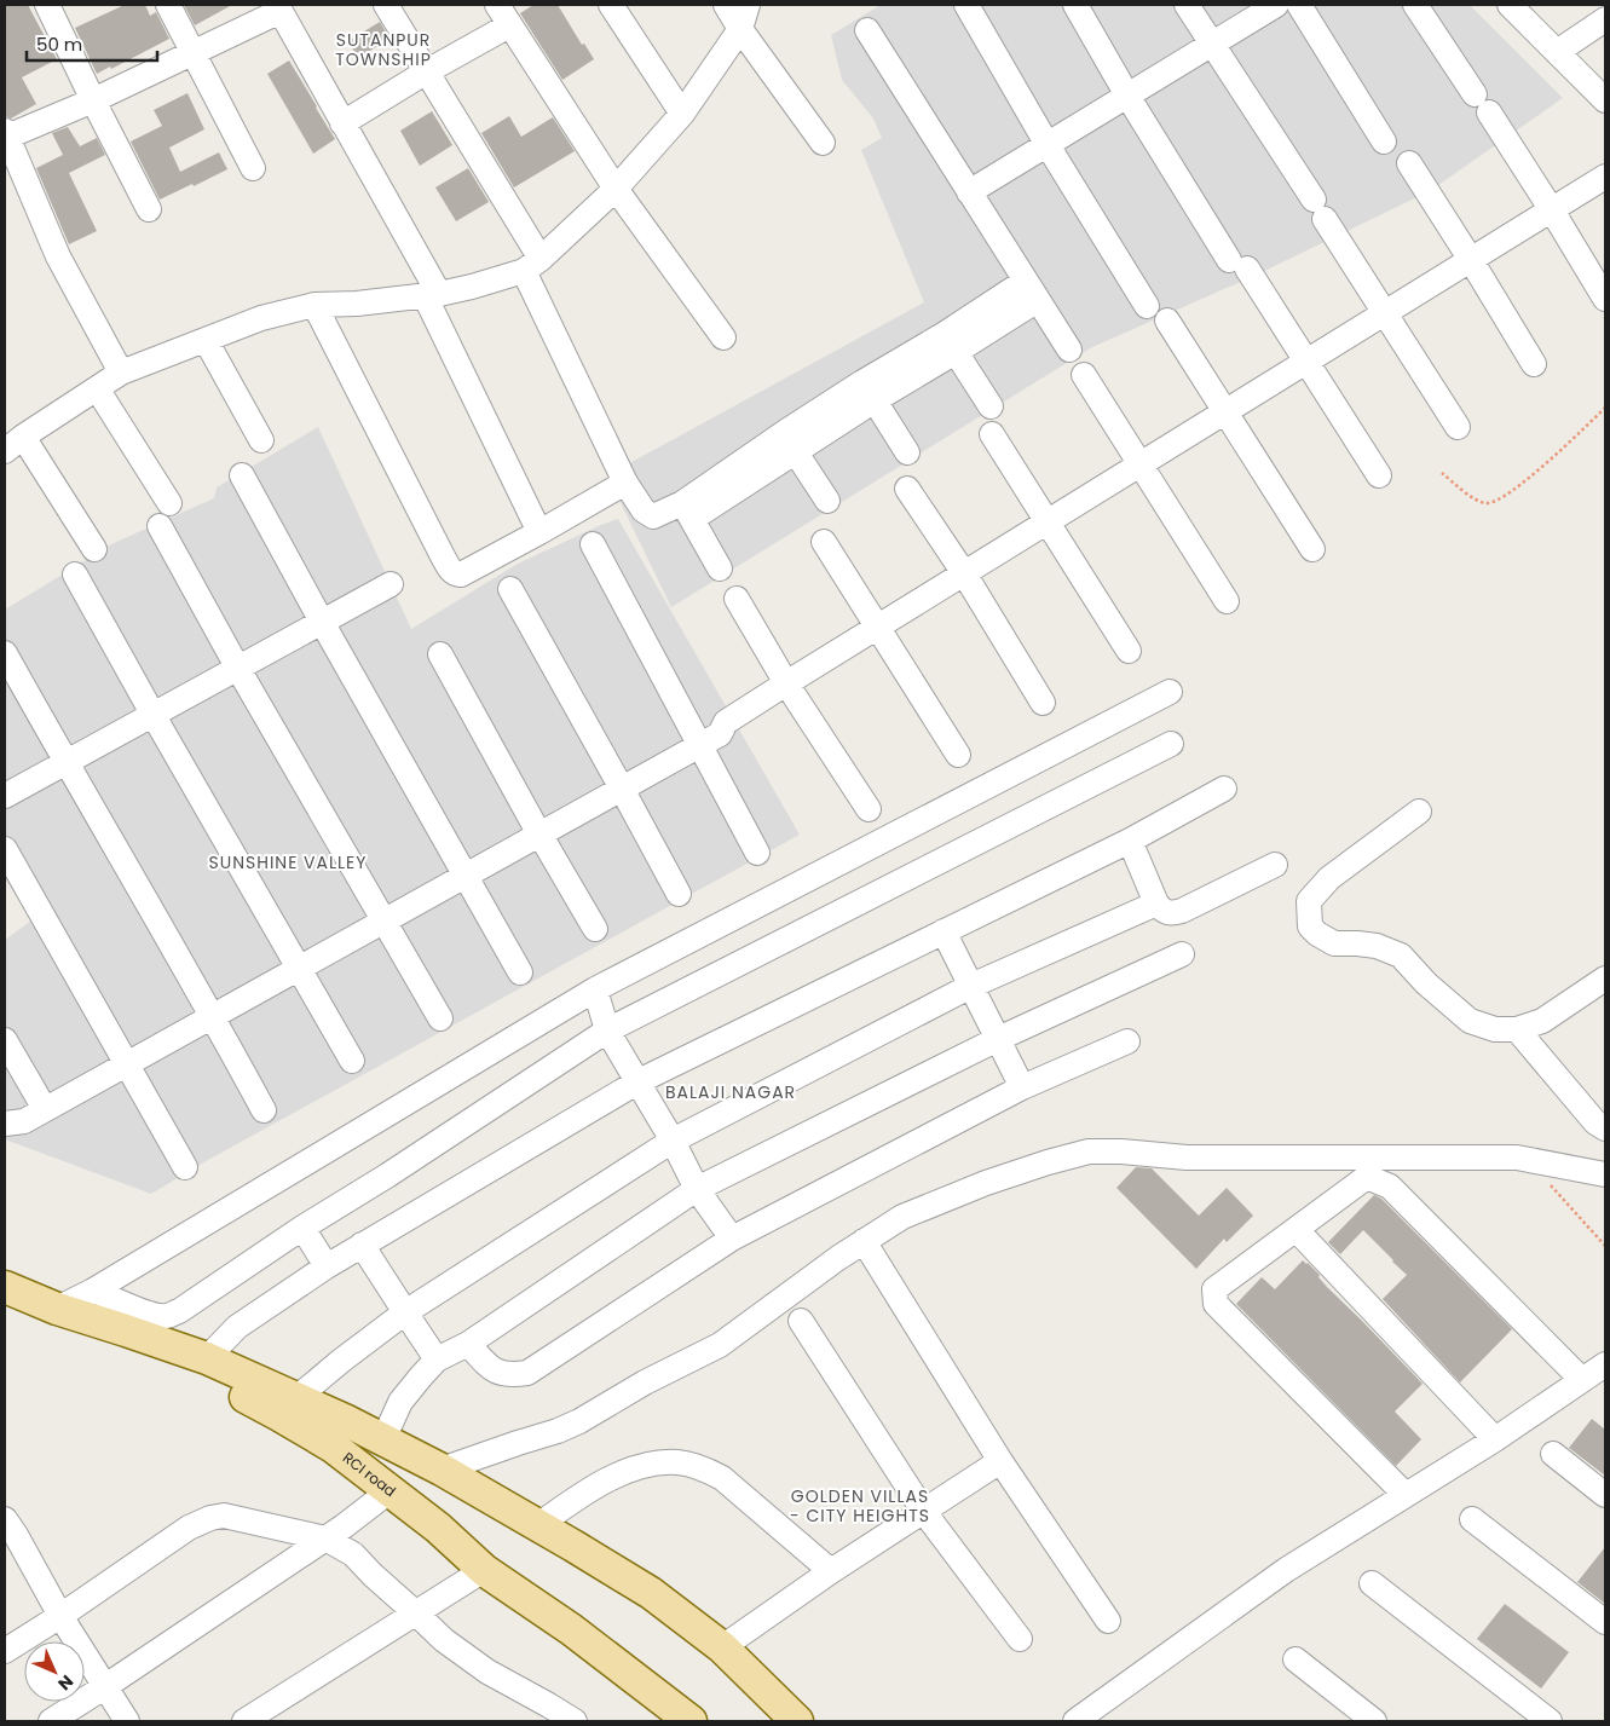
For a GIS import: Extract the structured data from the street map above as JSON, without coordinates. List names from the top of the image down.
{
  "streets": {
    "main road": ["RCI road"]
  },
  "districts": [
    "SUTANPUR TOWNSHIP",
    "SUNSHINE VALLEY",
    "BALAJI NAGAR",
    "GOLDEN VILLAS - CITY HEIGHTS"
  ],
  "scale_bar": "50 m",
  "north": "bottom right"
}
